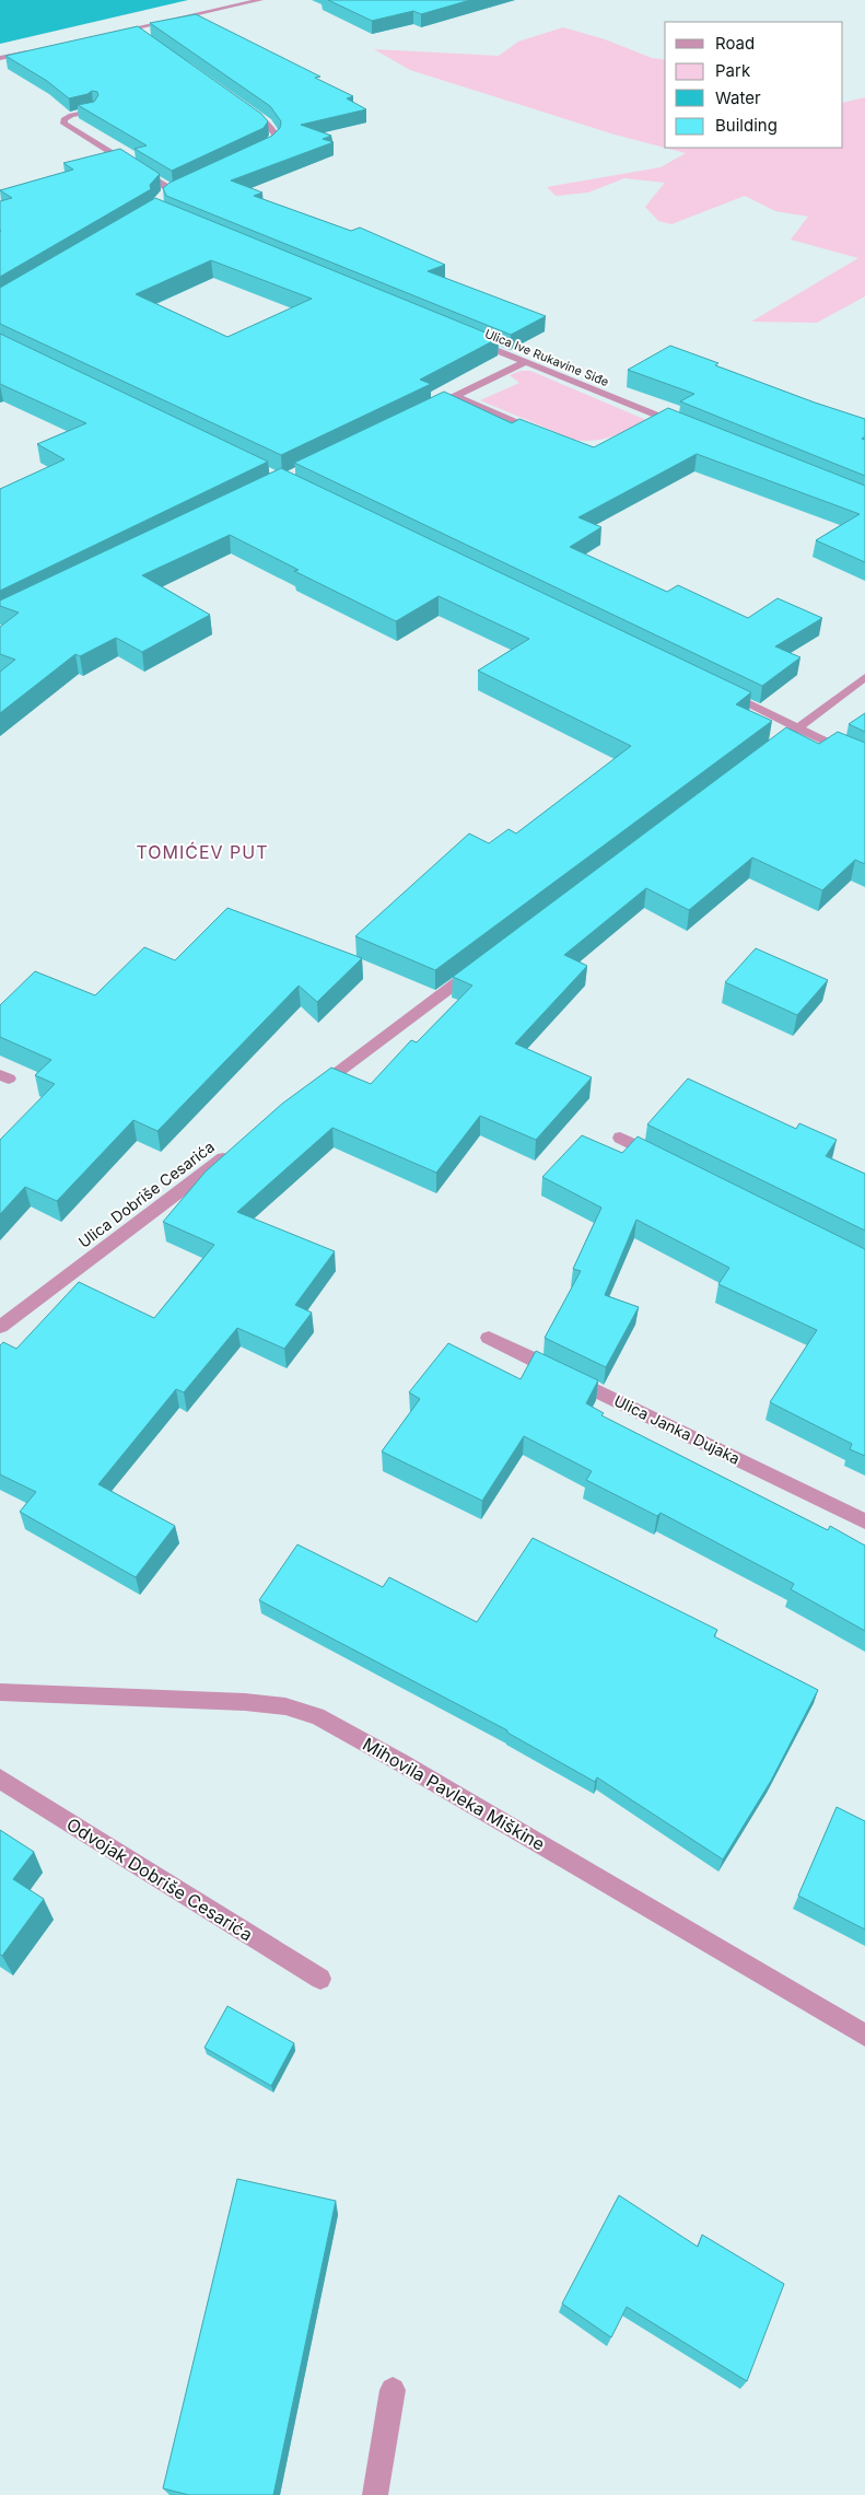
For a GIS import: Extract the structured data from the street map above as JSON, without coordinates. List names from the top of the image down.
{
  "streets": {
    "street": [
      "Ulica Ive Rukavine Siđe",
      "Ulica Dobriše Cesarića",
      "Ulica Janka Dujaka",
      "Mihovila Pavleka Miškine",
      "Odvojak Dobriše Cesarića"
    ]
  },
  "districts": ["TOMIĆEV PUT"],
  "legend": [
    "Road",
    "Park",
    "Water",
    "Building"
  ]
}
